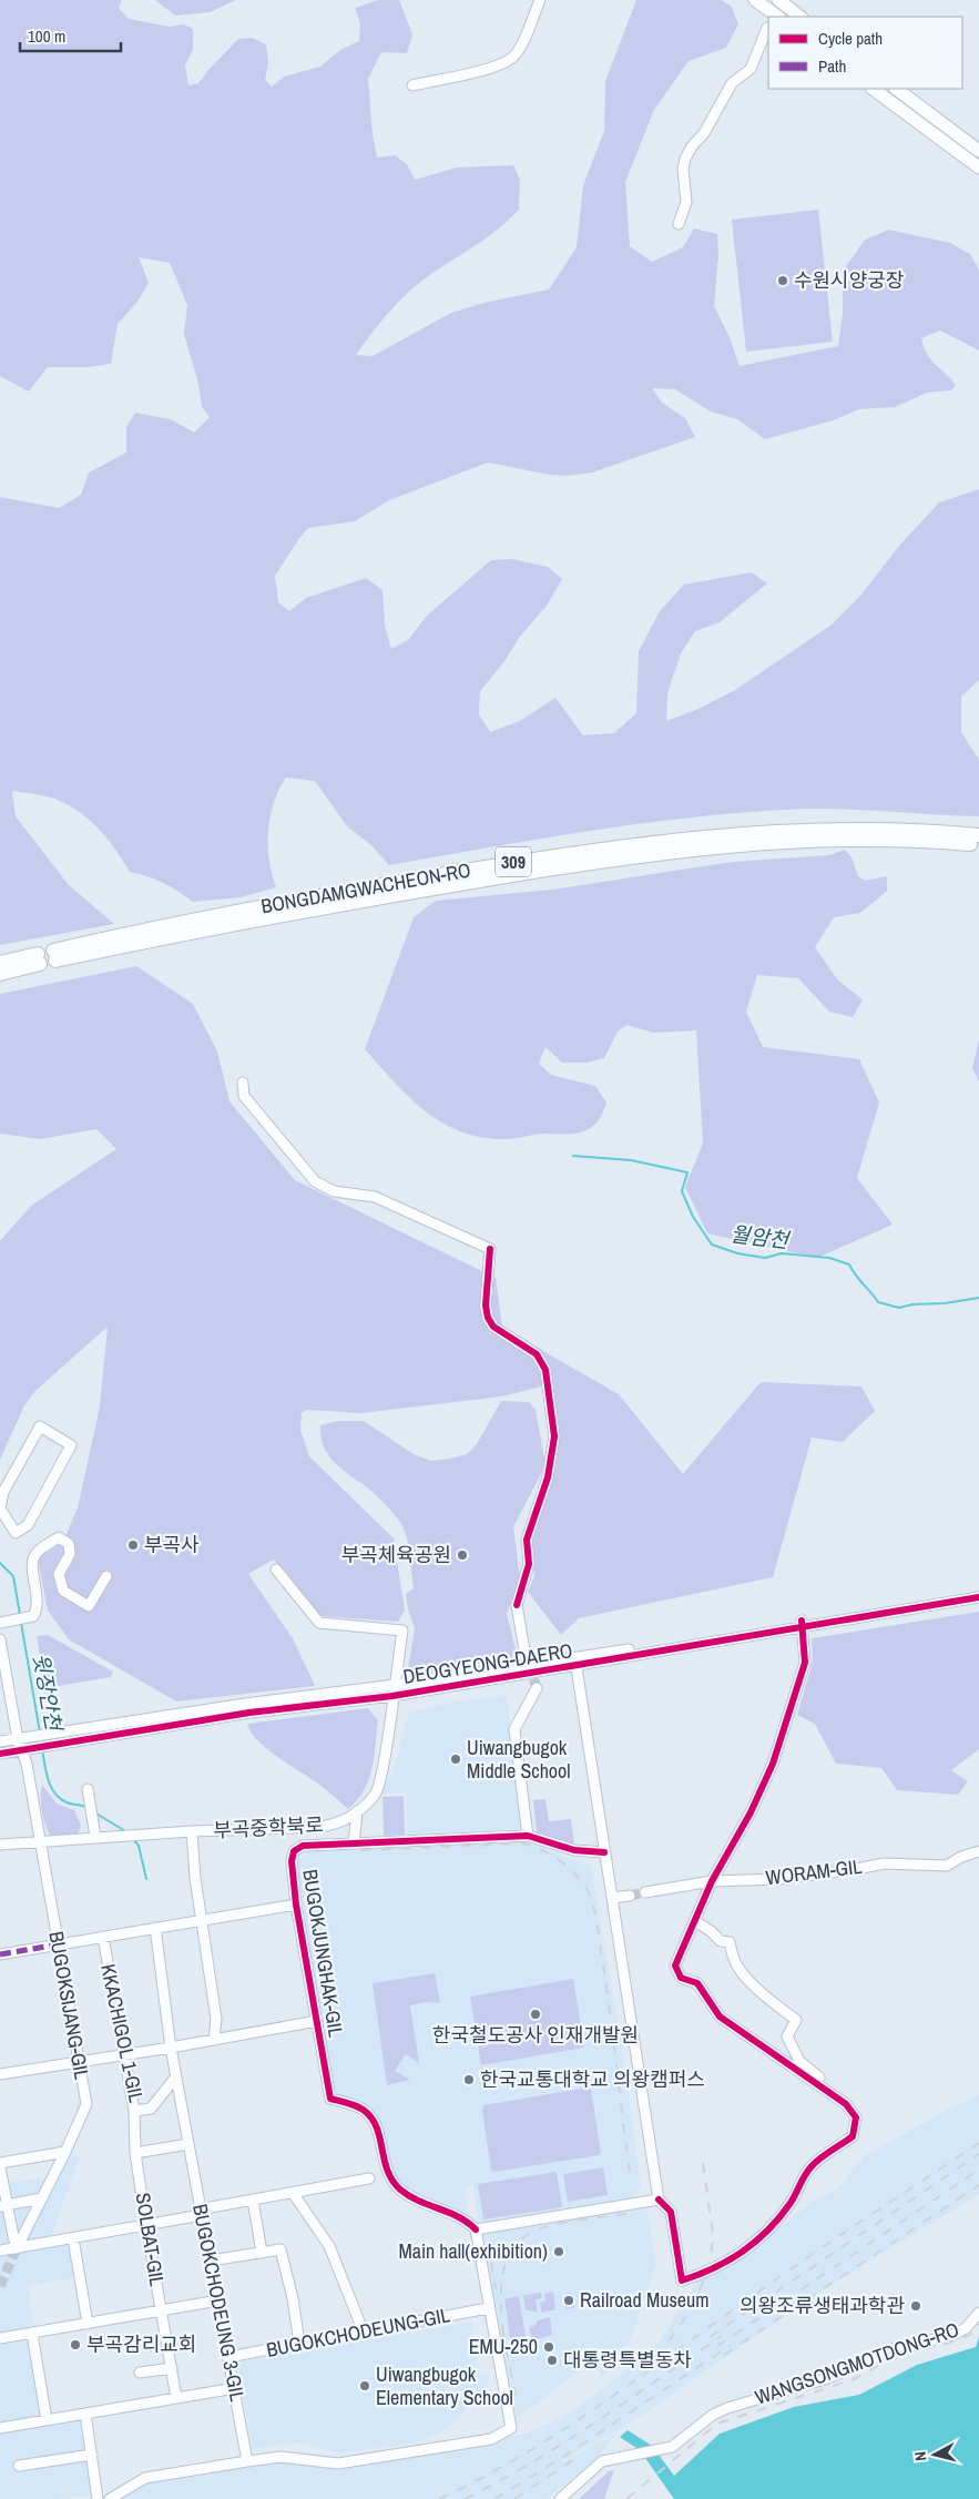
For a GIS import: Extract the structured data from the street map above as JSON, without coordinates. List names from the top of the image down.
{
  "streets": {
    "highway": ["309", "BONGDAMGWACHEON-RO"],
    "street": [
      "DEOGYEONG-DAERO",
      "부곡중학북로",
      "WORAM-GIL",
      "BUGOKJUNGHAK-GIL",
      "BUGOKSIJANG-GIL",
      "KKACHIGOL 1-GIL",
      "SOLBAT-GIL",
      "BUGOKCHODEUNG 3-GIL",
      "BUGOKCHODEUNG-GIL",
      "WANGSONGMOTDONG-RO"
    ]
  },
  "crossings": [
    ["DEOGYEONG-DAERO", "부곡중학북로"],
    ["DEOGYEONG-DAERO", "BUGOKSIJANG-GIL"],
    ["KKACHIGOL 1-GIL", "SOLBAT-GIL"],
    ["KKACHIGOL 1-GIL", "BUGOKCHODEUNG 3-GIL"],
    ["BUGOKCHODEUNG 3-GIL", "BUGOKCHODEUNG-GIL"]
  ],
  "water": ["월암천", "윗장안천"],
  "places": [
    "수원시양궁장",
    "부곡사",
    "부곡체육공원",
    "Uiwangbugok Middle School",
    "한국철도공사 인재개발원",
    "한국교통대학교 의왕캠퍼스",
    "Main hall(exhibition)",
    "Railroad Museum",
    "의왕조류생태과학관",
    "부곡감리교회",
    "EMU-250",
    "대통령특별동차",
    "Uiwangbugok Elementary School"
  ],
  "legend": ["Cycle path", "Path"],
  "scale_bar": "100 m",
  "north": "left"
}
